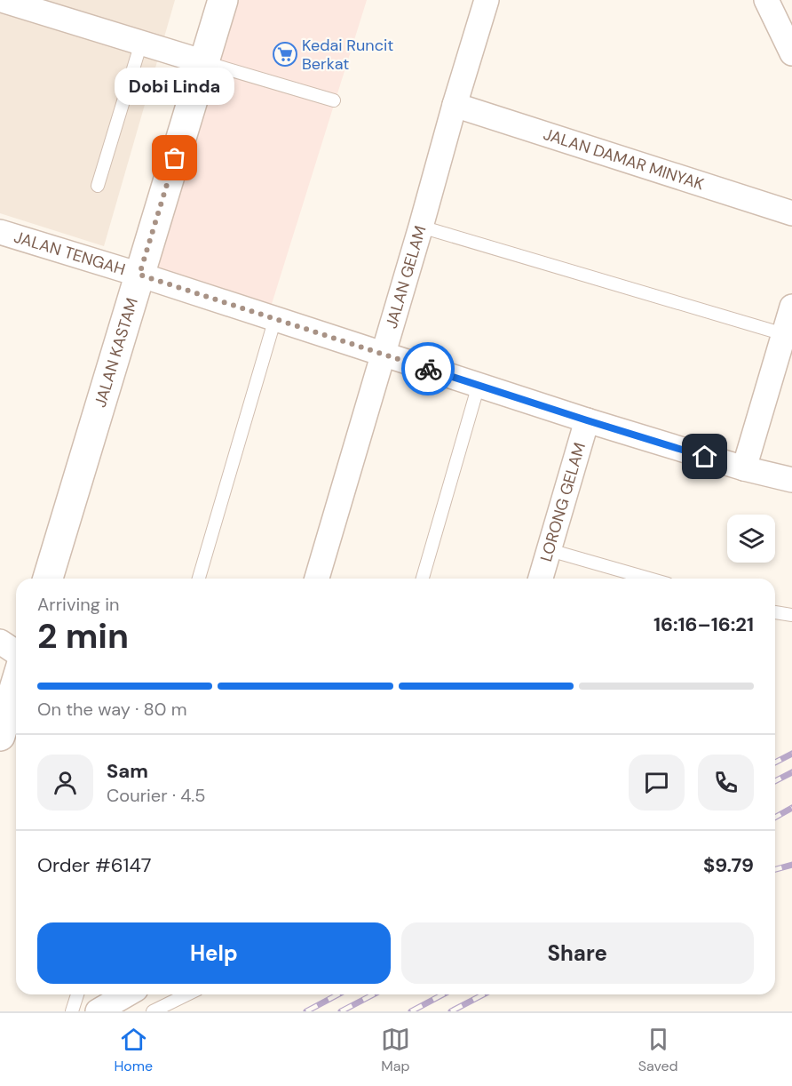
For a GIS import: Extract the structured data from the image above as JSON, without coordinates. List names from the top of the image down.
{
  "streets": {
    "street": [
      "JALAN DAMAR MINYAK",
      "JALAN TENGAH",
      "JALAN GELAM",
      "JALAN KASTAM",
      "LORONG GELAM"
    ]
  },
  "crossings": [
    ["JALAN DAMAR MINYAK", "JALAN GELAM"],
    ["JALAN TENGAH", "JALAN GELAM"],
    ["JALAN TENGAH", "JALAN KASTAM"],
    ["JALAN TENGAH", "LORONG GELAM"]
  ],
  "places": {
    "supermarket": ["Kedai Runcit Berkat"],
    "other": ["Dobi Linda"]
  },
  "page": {
    "bubble": "Dobi Linda",
    "heading": ["2 min", "Arriving in", "16:16–16:21"],
    "panel": [
      "Sam",
      "Courier · 4.5",
      "Order #6147",
      "$9.79"
    ],
    "bar": "On the way · 80 m",
    "buttons": ["Help", "Share"],
    "tabs": ["Home", "Map", "Saved"]
  }
}
